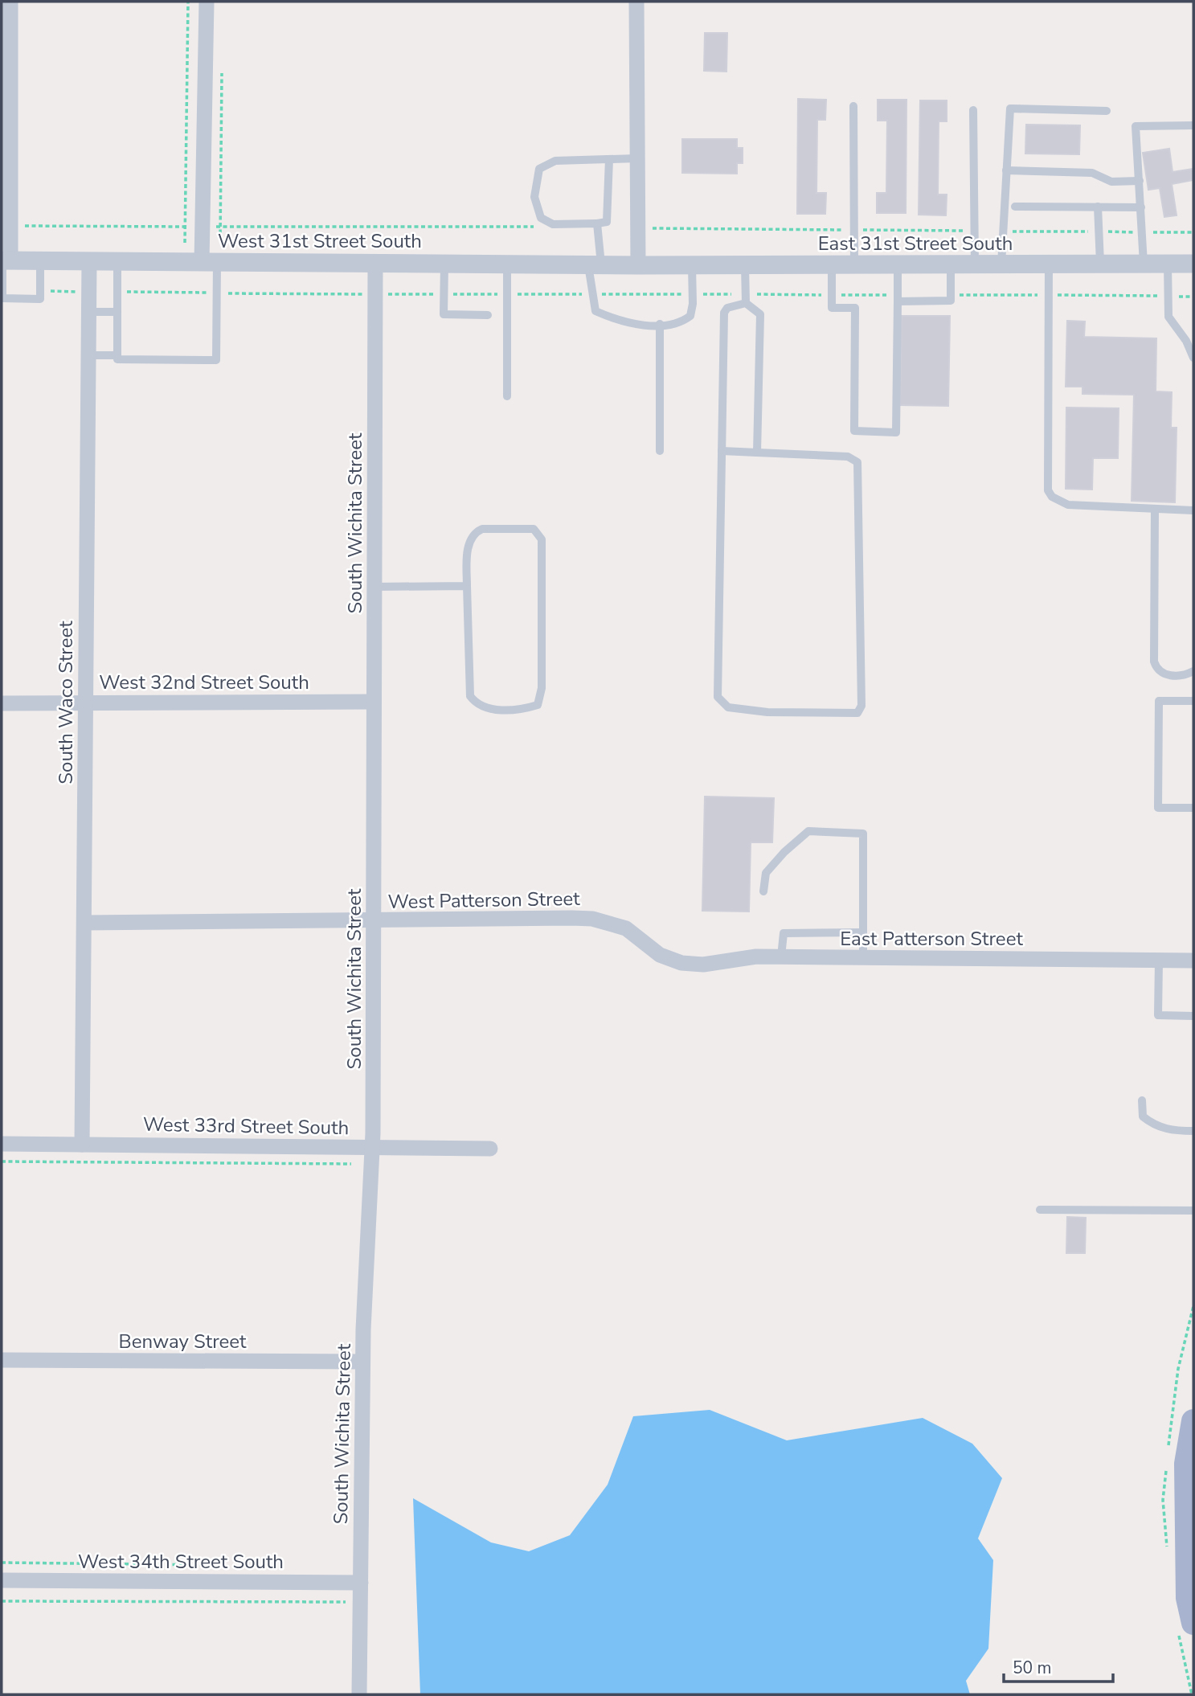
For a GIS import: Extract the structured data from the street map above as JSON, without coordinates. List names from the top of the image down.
{
  "streets": {
    "street": [
      "West 31st Street South",
      "East 31st Street South",
      "South Wichita Street",
      "West 32nd Street South",
      "South Waco Street",
      "West Patterson Street",
      "East Patterson Street",
      "West 33rd Street South",
      "Benway Street",
      "West 34th Street South"
    ]
  },
  "crossings": [
    ["West 31st Street South", "East 31st Street South"],
    ["West 31st Street South", "South Wichita Street"],
    ["West 31st Street South", "South Waco Street"],
    ["South Wichita Street", "West 32nd Street South"],
    ["South Wichita Street", "West Patterson Street"],
    ["South Wichita Street", "West 33rd Street South"],
    ["South Wichita Street", "Benway Street"],
    ["South Wichita Street", "West 34th Street South"],
    ["West 32nd Street South", "South Waco Street"],
    ["South Waco Street", "West Patterson Street"],
    ["South Waco Street", "West 33rd Street South"],
    ["West Patterson Street", "East Patterson Street"]
  ],
  "scale_bar": "50 m"
}
